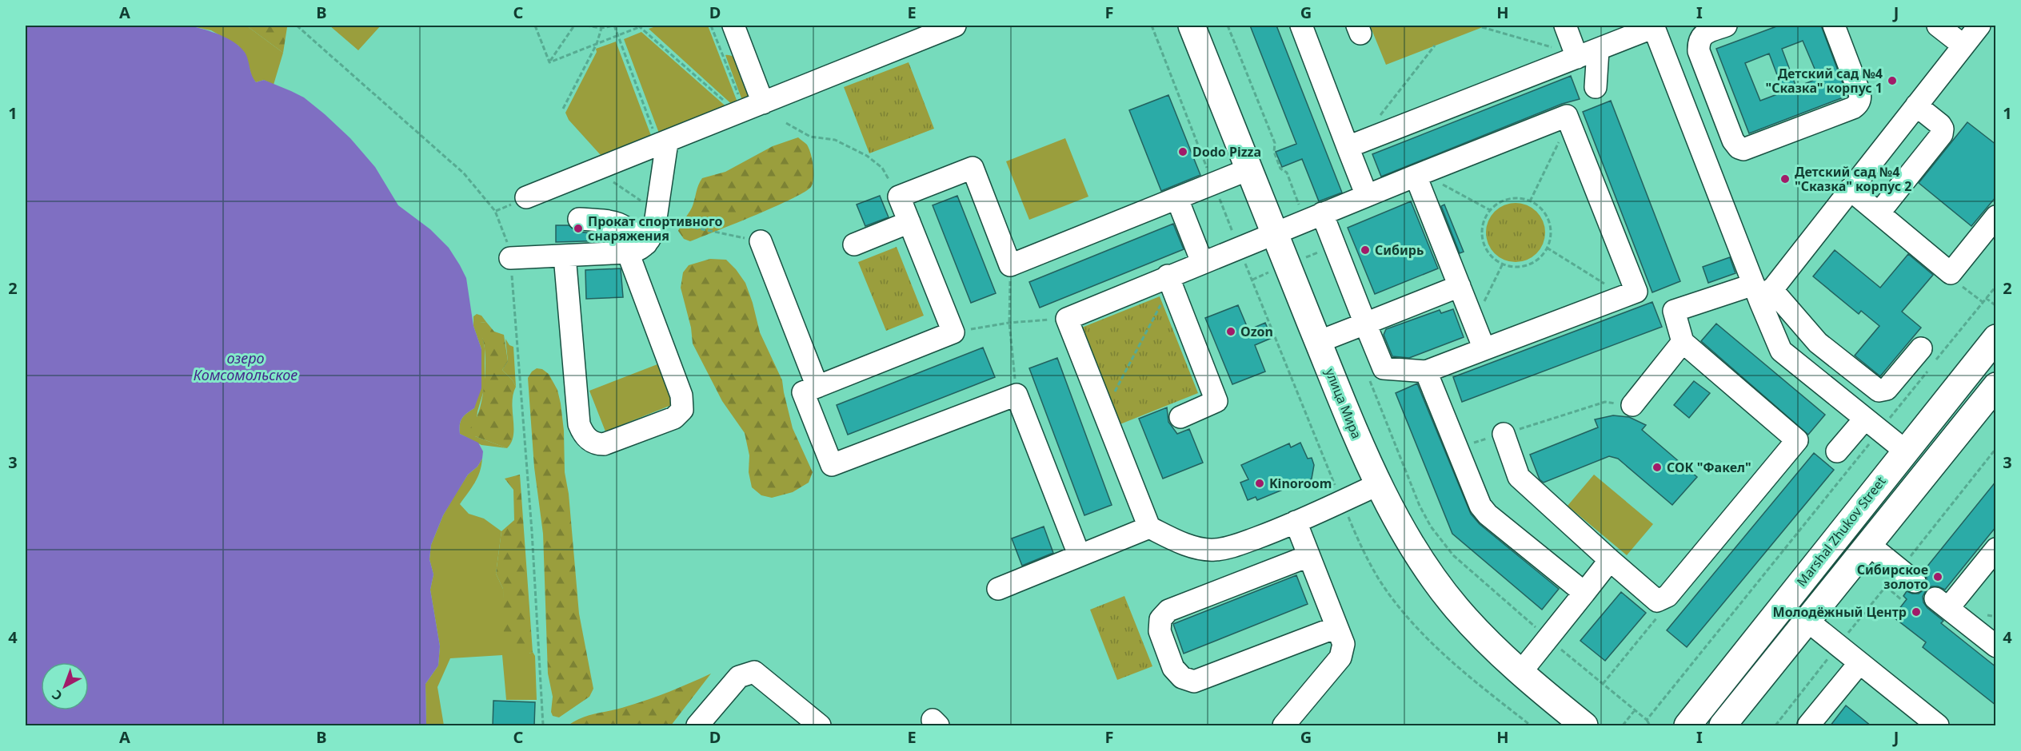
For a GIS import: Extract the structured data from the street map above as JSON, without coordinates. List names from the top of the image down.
{
  "streets": {
    "main road": ["улица Мира", "Marshal Zhukov Street"]
  },
  "water": ["озеро Комсомольское"],
  "places": [
    "Детский сад №4 \"Сказка\" корпус 1",
    "Dodo Pizza",
    "Детский сад №4 \"Сказка\" корпус 2",
    "Прокат спортивного снаряжения",
    "Сибирь",
    "Ozon",
    "СОК \"Факел\"",
    "Kinoroom",
    "Сибирское золото",
    "Молодёжный Центр"
  ],
  "north": "bottom left",
  "grid": {
    "columns": [
      "A",
      "B",
      "C",
      "D",
      "E",
      "F",
      "G",
      "H",
      "I",
      "J"
    ],
    "rows": [
      "1",
      "2",
      "3",
      "4"
    ]
  }
}
